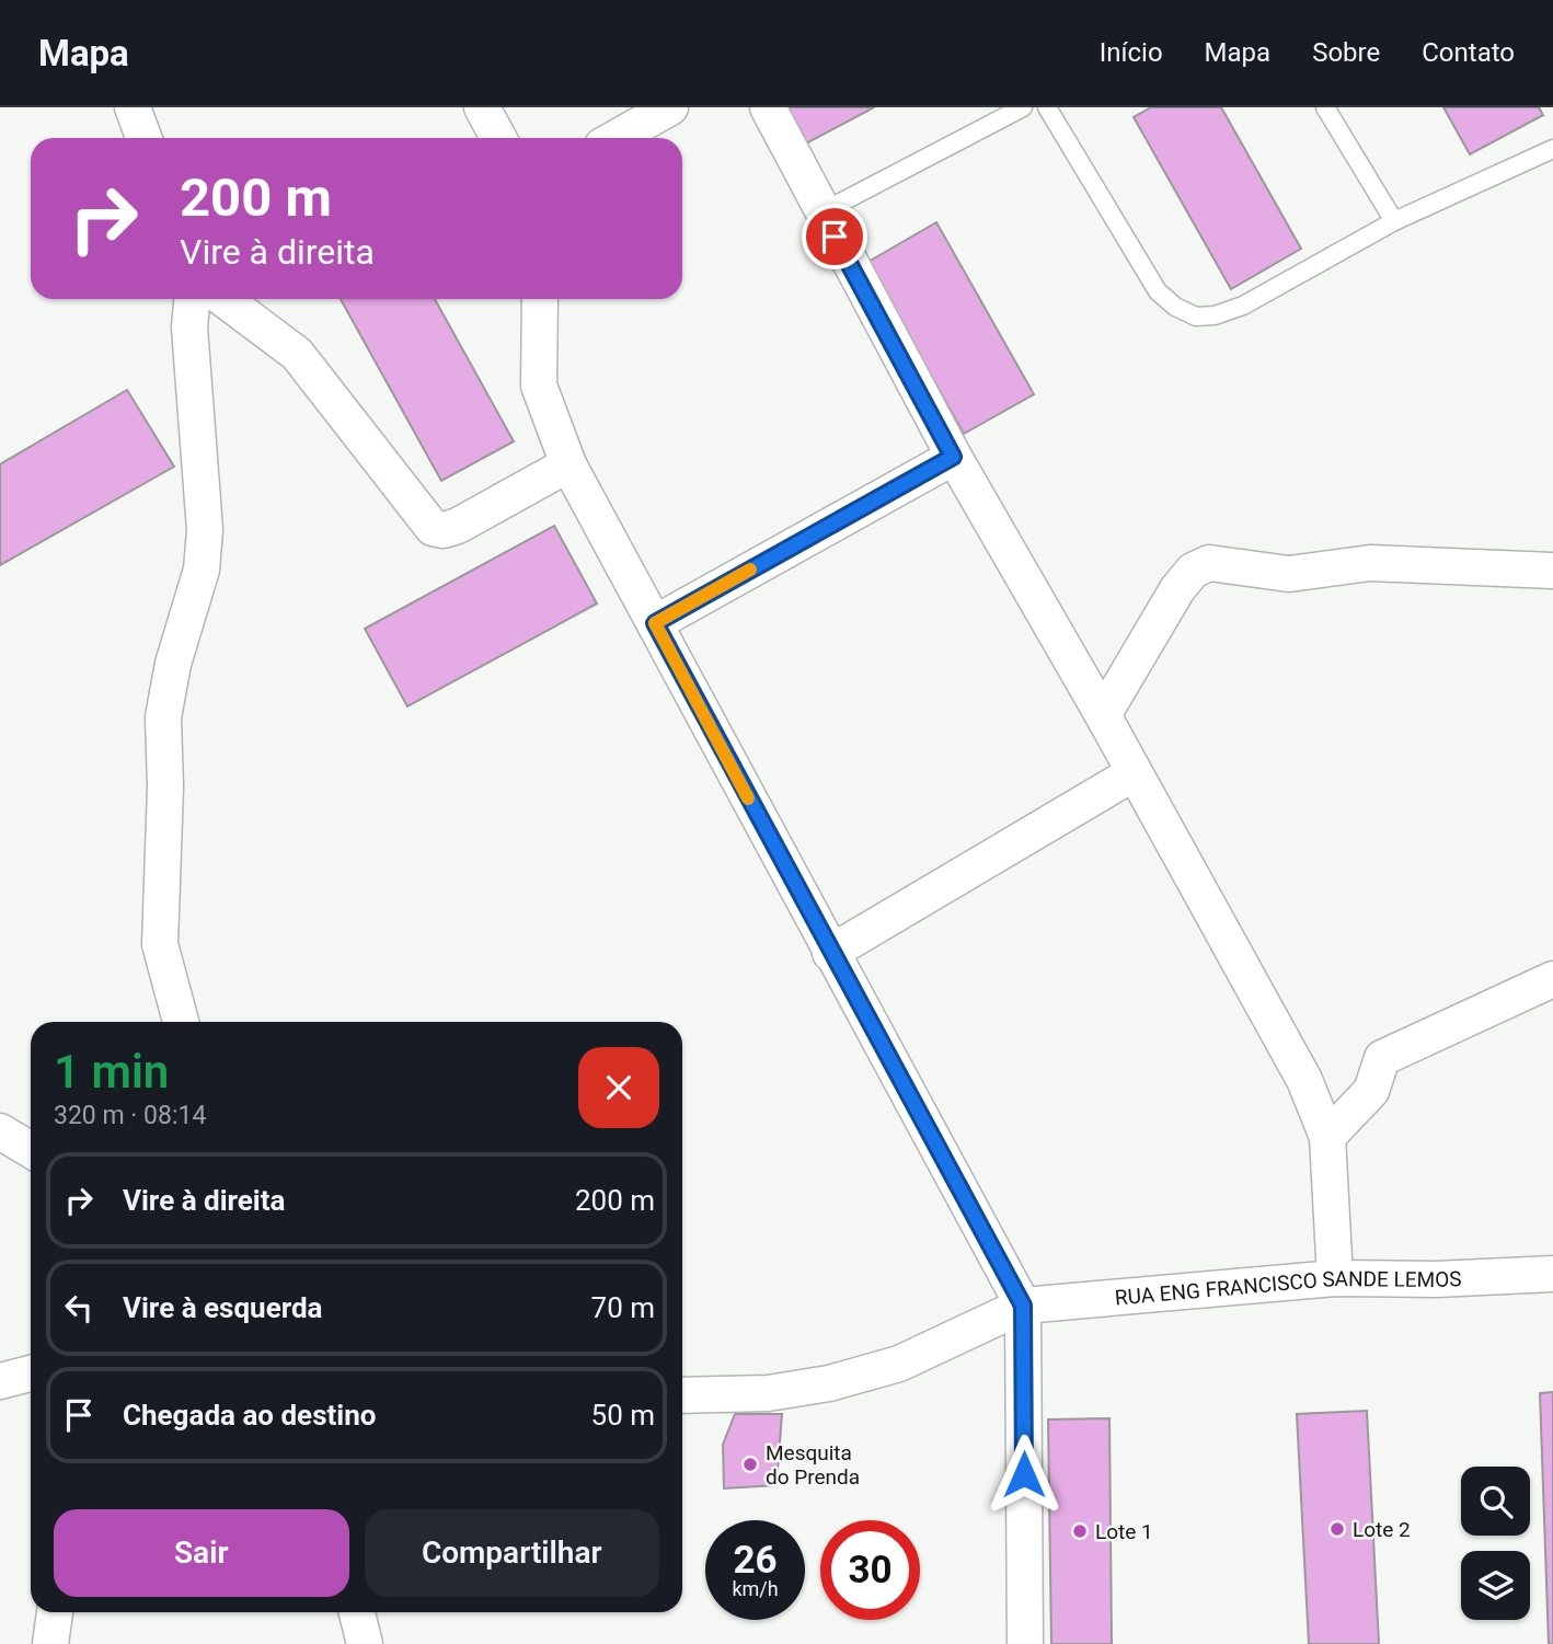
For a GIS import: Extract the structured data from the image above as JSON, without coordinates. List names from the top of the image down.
{
  "streets": {
    "street": ["RUA ENG FRANCISCO SANDE LEMOS"]
  },
  "places": ["Mesquita do Prenda", "Lote 2", "Lote 1"],
  "page": {
    "header": "Mapa",
    "nav": [
      "Início",
      "Mapa",
      "Sobre",
      "Contato"
    ],
    "turn": ["200 m", "Vire à direita"],
    "heading": ["1 min", "320 m · 08:14"],
    "list": [
      {
        "name": "Vire à direita",
        "value": "200 m"
      },
      {
        "name": "Vire à esquerda",
        "value": "70 m"
      },
      {
        "name": "Chegada ao destino",
        "value": "50 m"
      }
    ],
    "buttons": ["Sair", "Compartilhar"],
    "speed": "26 km/h",
    "limit": "30"
  }
}
